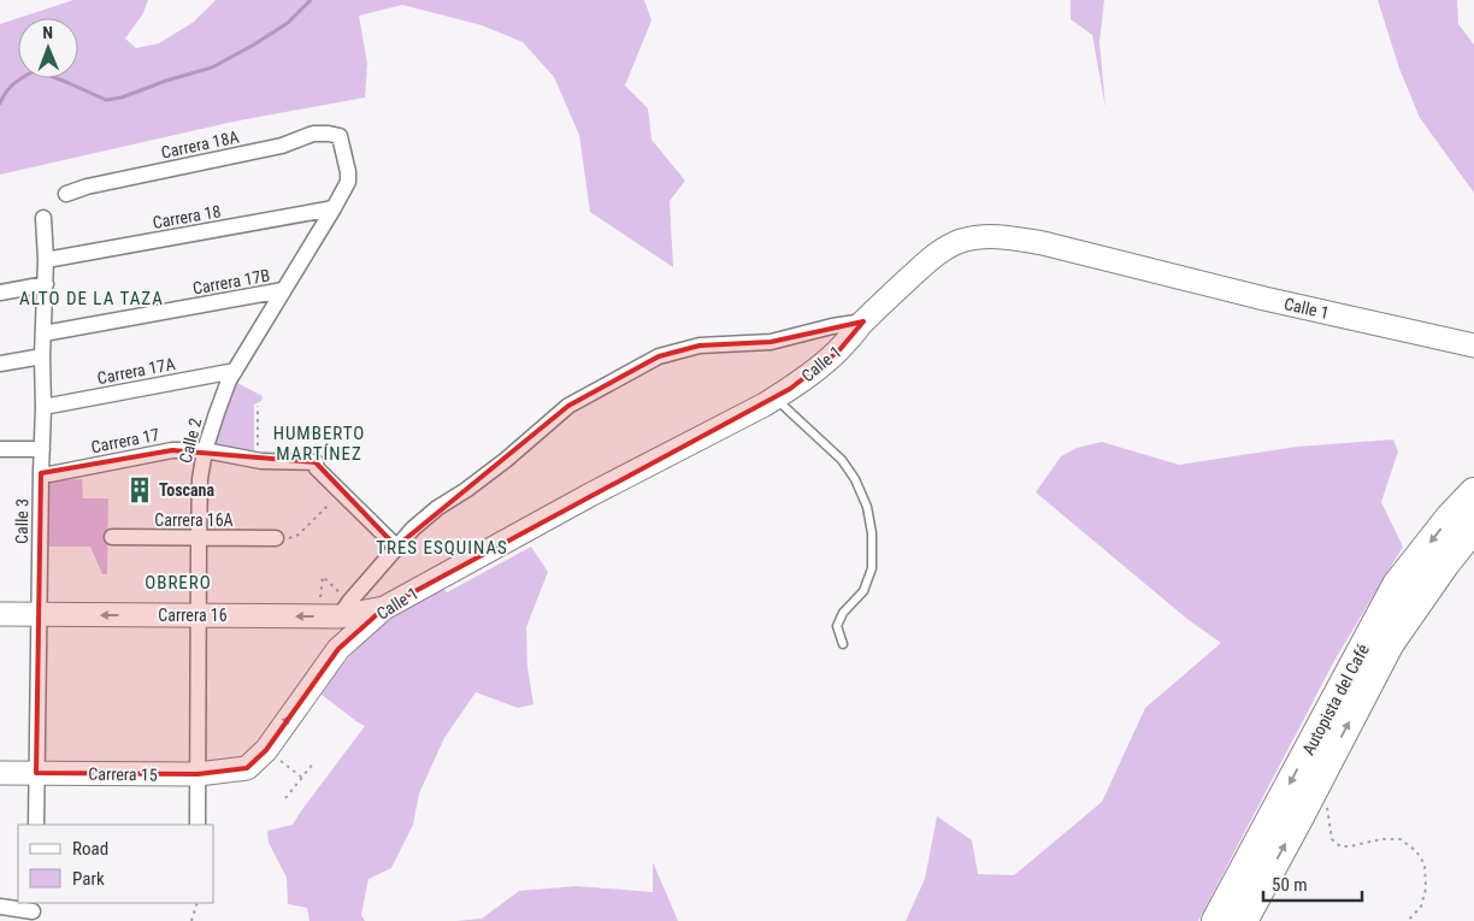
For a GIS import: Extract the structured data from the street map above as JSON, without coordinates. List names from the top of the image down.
{
  "streets": {
    "highway": ["Autopista del Café"],
    "street": [
      "Carrera 18A",
      "Carrera 18",
      "Carrera 17B",
      "Calle 1",
      "Carrera 17A",
      "Carrera 17",
      "Calle 2",
      "Carrera 16A",
      "Calle 3",
      "Carrera 16",
      "Carrera 15"
    ]
  },
  "crossings": [
    ["Carrera 18A", "Calle 2"],
    ["Carrera 18", "Calle 2"],
    ["Carrera 18", "Calle 3"],
    ["Carrera 17B", "Calle 2"],
    ["Carrera 17B", "Calle 3"],
    ["Calle 1", "Carrera 17"],
    ["Calle 1", "Carrera 16"],
    ["Calle 1", "Carrera 15"],
    ["Carrera 17A", "Calle 2"],
    ["Carrera 17A", "Calle 3"],
    ["Carrera 17", "Calle 2"],
    ["Carrera 17", "Calle 3"],
    ["Calle 2", "Carrera 16A"],
    ["Calle 2", "Carrera 16"],
    ["Calle 2", "Carrera 15"],
    ["Calle 3", "Carrera 16"],
    ["Calle 3", "Carrera 15"]
  ],
  "one_way": ["Carrera 16"],
  "districts": [
    "ALTO DE LA TAZA",
    "HUMBERTO MARTÍNEZ",
    "TRES ESQUINAS",
    "OBRERO"
  ],
  "places": {
    "building": ["Toscana"]
  },
  "legend": ["Road", "Park"],
  "scale_bar": "50 m",
  "north": "top"
}
